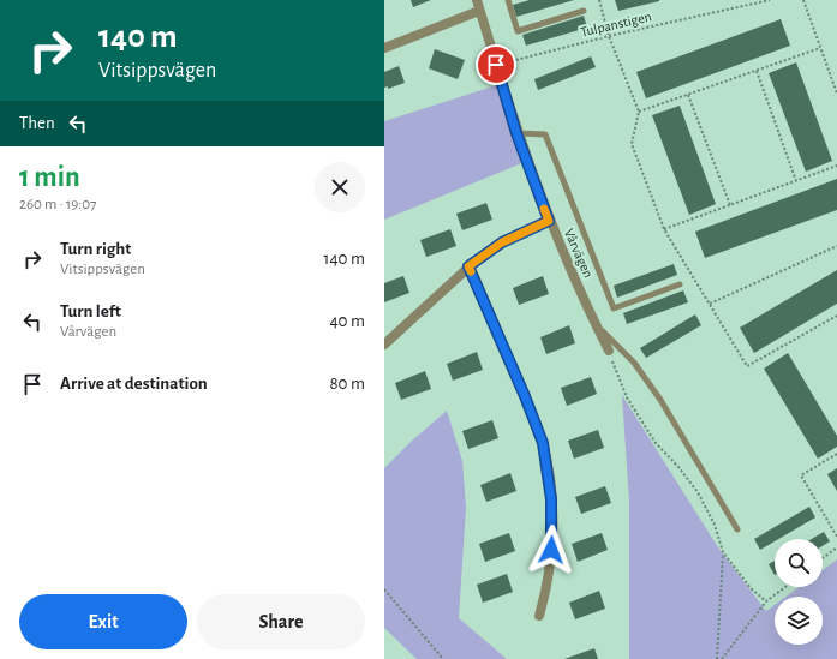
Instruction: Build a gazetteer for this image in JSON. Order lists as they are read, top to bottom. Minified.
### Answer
{"streets":{"street":["Vårvägen"],"path":["Tulpanstigen"]},"crossings":[["Tulpanstigen","Vårvägen"]],"page":{"turn":["140 m","Vitsippsvägen"],"then":"Then","heading":["1 min","260 m · 19:07"],"list":[{"name":"Turn right","note":"Vitsippsvägen","value":"140 m"},{"name":"Turn left","note":"Vårvägen","value":"40 m"},{"name":"Arrive at destination","value":"80 m"}],"buttons":["Exit","Share"]}}
